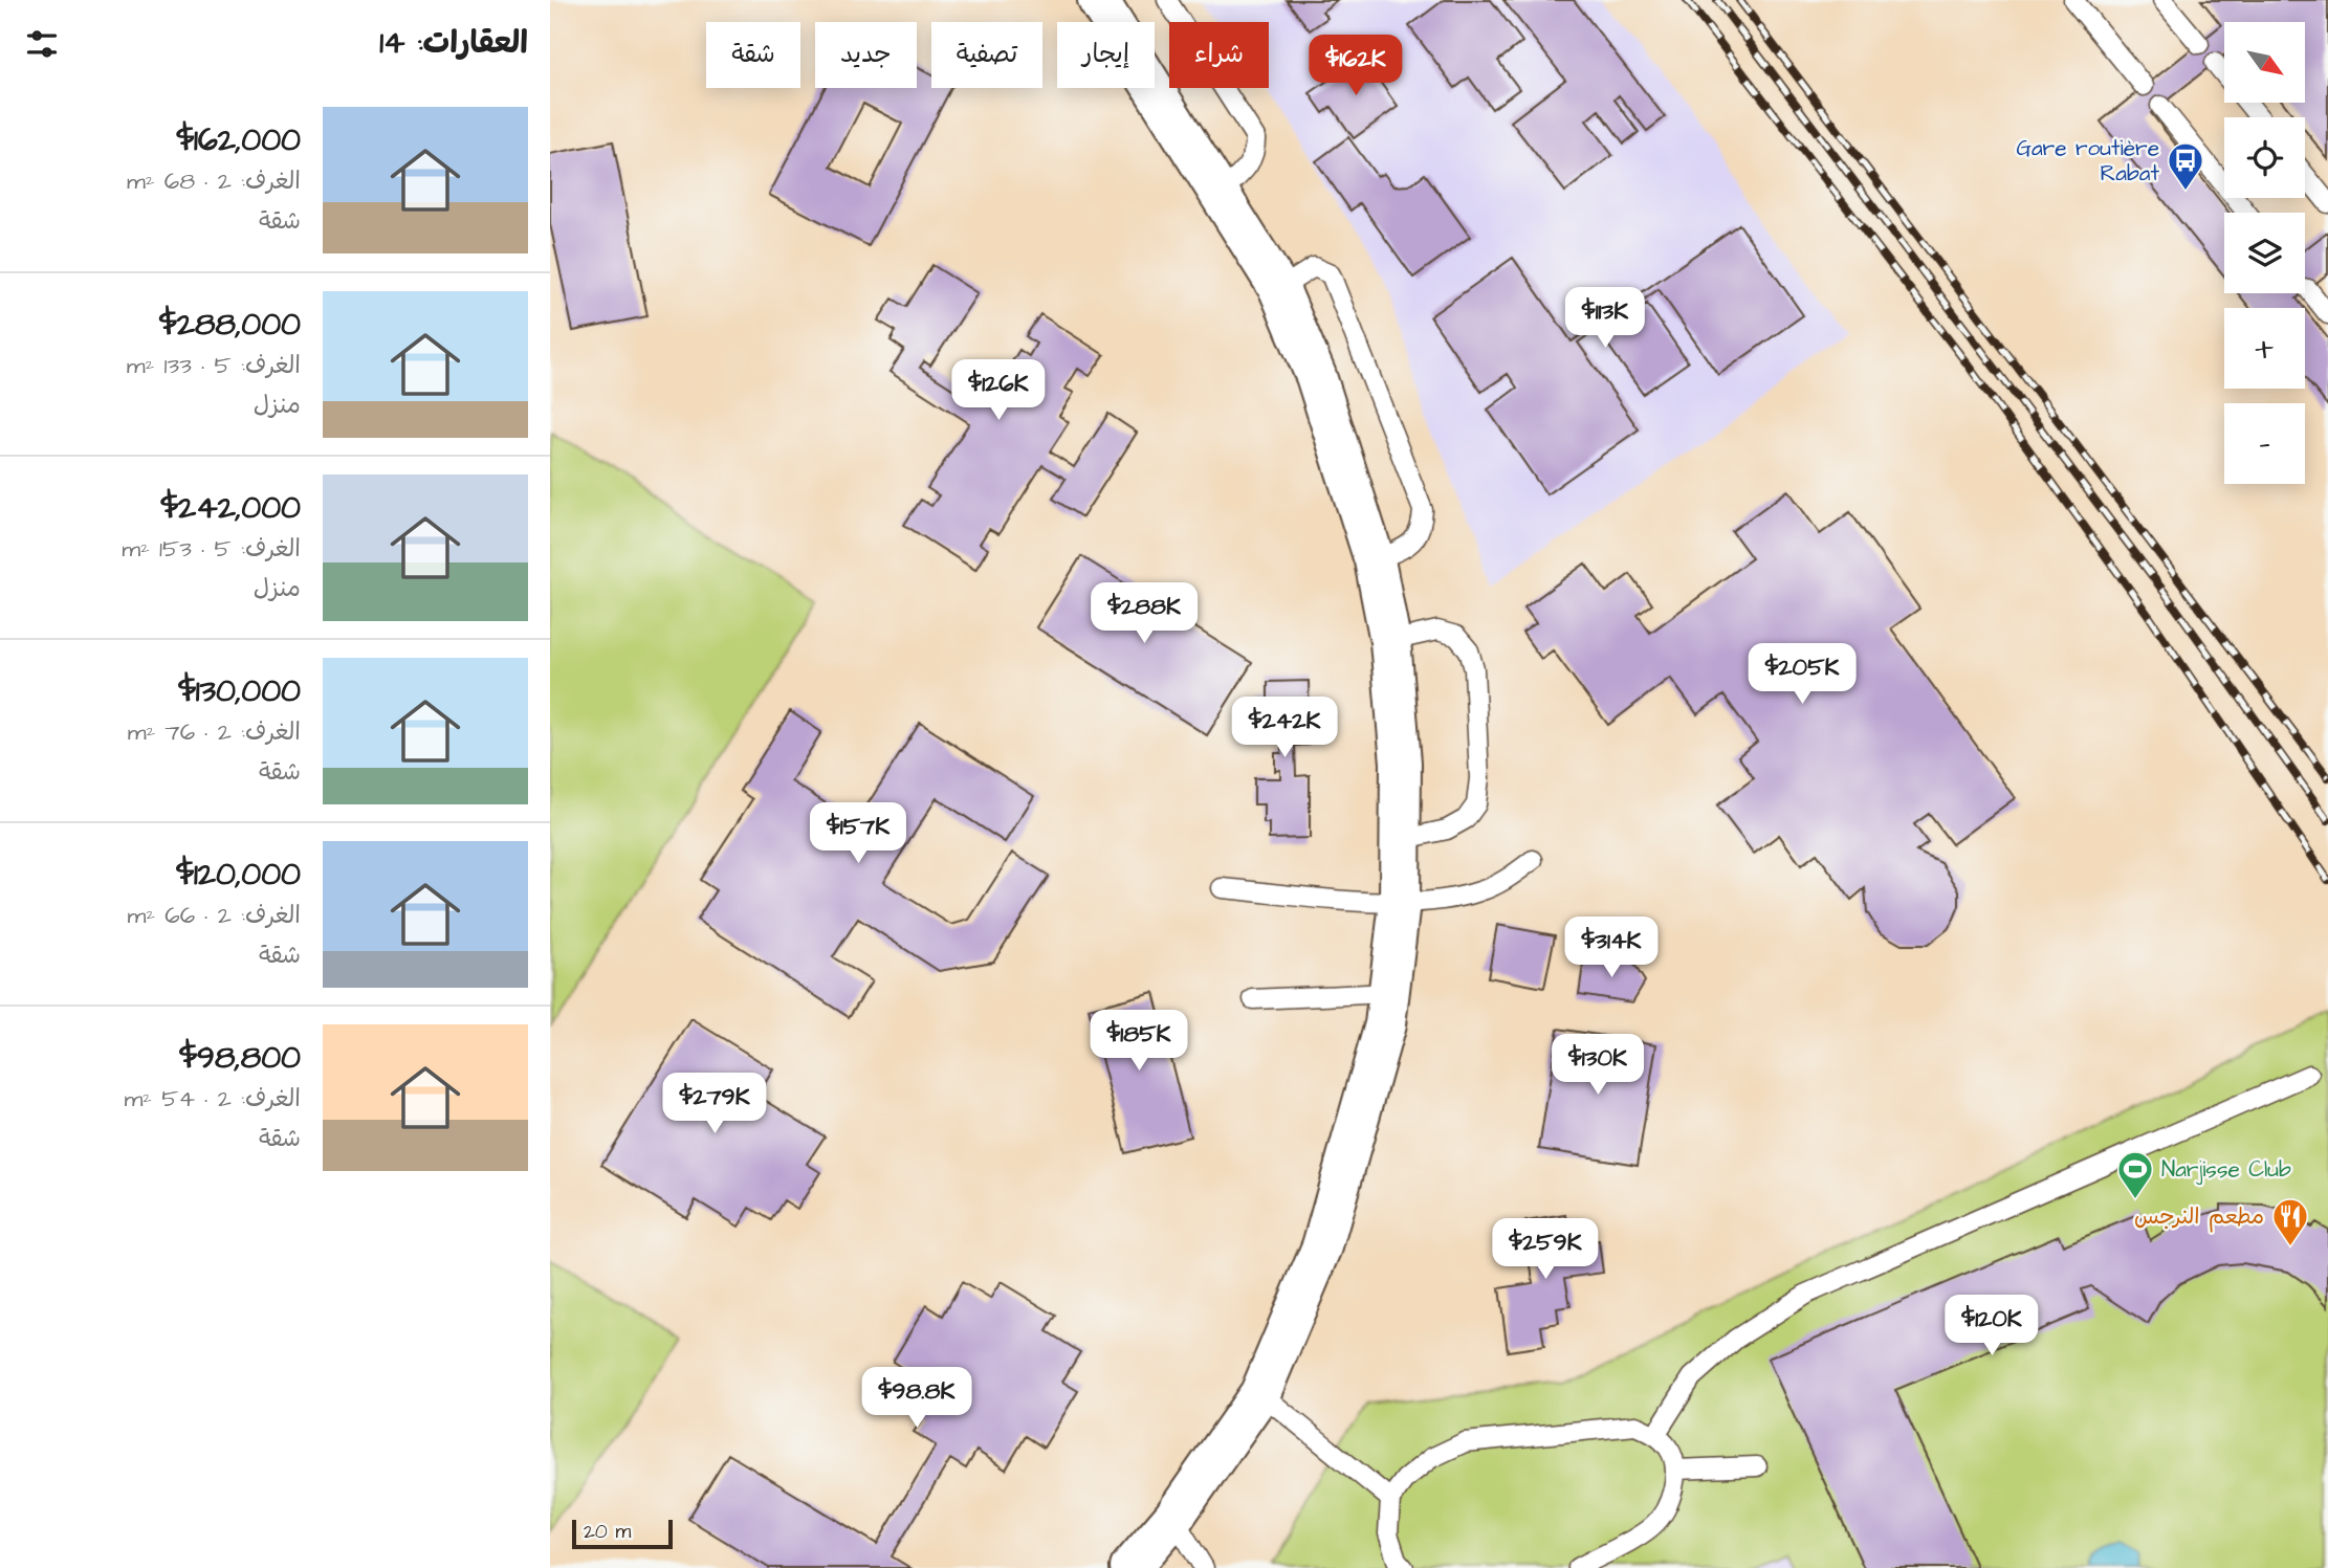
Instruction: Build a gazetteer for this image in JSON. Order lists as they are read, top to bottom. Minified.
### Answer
{"places":{"bus stop":["Gare routière Rabat"],"sports":["Narjisse Club"],"restaurant":["مطعم النرجس"]},"scale_bar":"20 m","north":"bottom right","page":{"heading":"العقارات: 14","map_buttons":["+","−"],"chip":["شراء","إيجار","تصفية","جديد","شقة"],"price":["$162K","$113K","$126K","$288K","$205K","$242K","$157K","$314K","$185K","$130K","$279K","$259K","$120K","$98.8K"],"list":[{"name":"$162,000","note":"الغرف: 2 · 68 m² · شقة"},{"name":"$288,000","note":"الغرف: 5 · 133 m² · منزل"},{"name":"$242,000","note":"الغرف: 5 · 153 m² · منزل"},{"name":"$130,000","note":"الغرف: 2 · 76 m² · شقة"},{"name":"$120,000","note":"الغرف: 2 · 66 m² · شقة"},{"name":"$98,800","note":"الغرف: 2 · 54 m² · شقة"}],"scale":"20 m"}}
